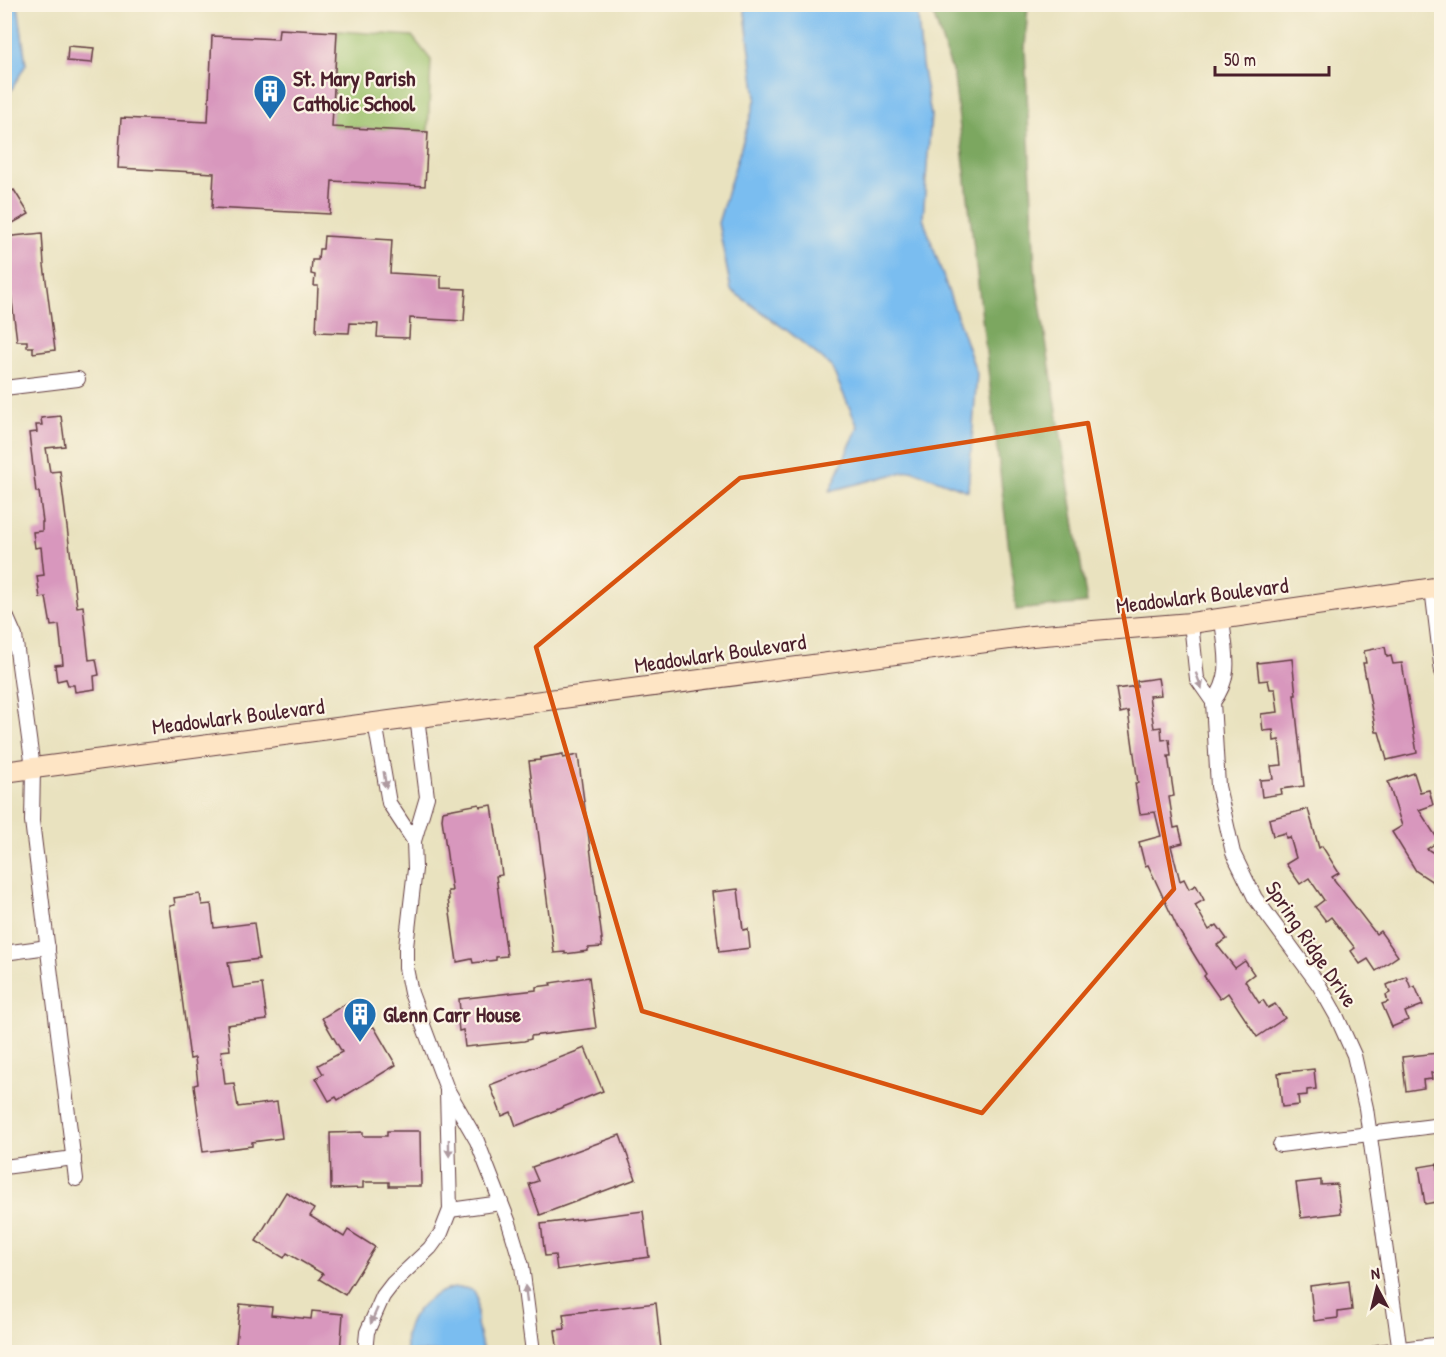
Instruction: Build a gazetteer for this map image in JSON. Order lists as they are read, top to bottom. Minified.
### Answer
{"streets":{"street":["Meadowlark Boulevard","Spring Ridge Drive"]},"crossings":[["Meadowlark Boulevard","Spring Ridge Drive"]],"places":{"building":["St. Mary Parish Catholic School","Glenn Carr House"]},"scale_bar":"50 m","north":"top"}
